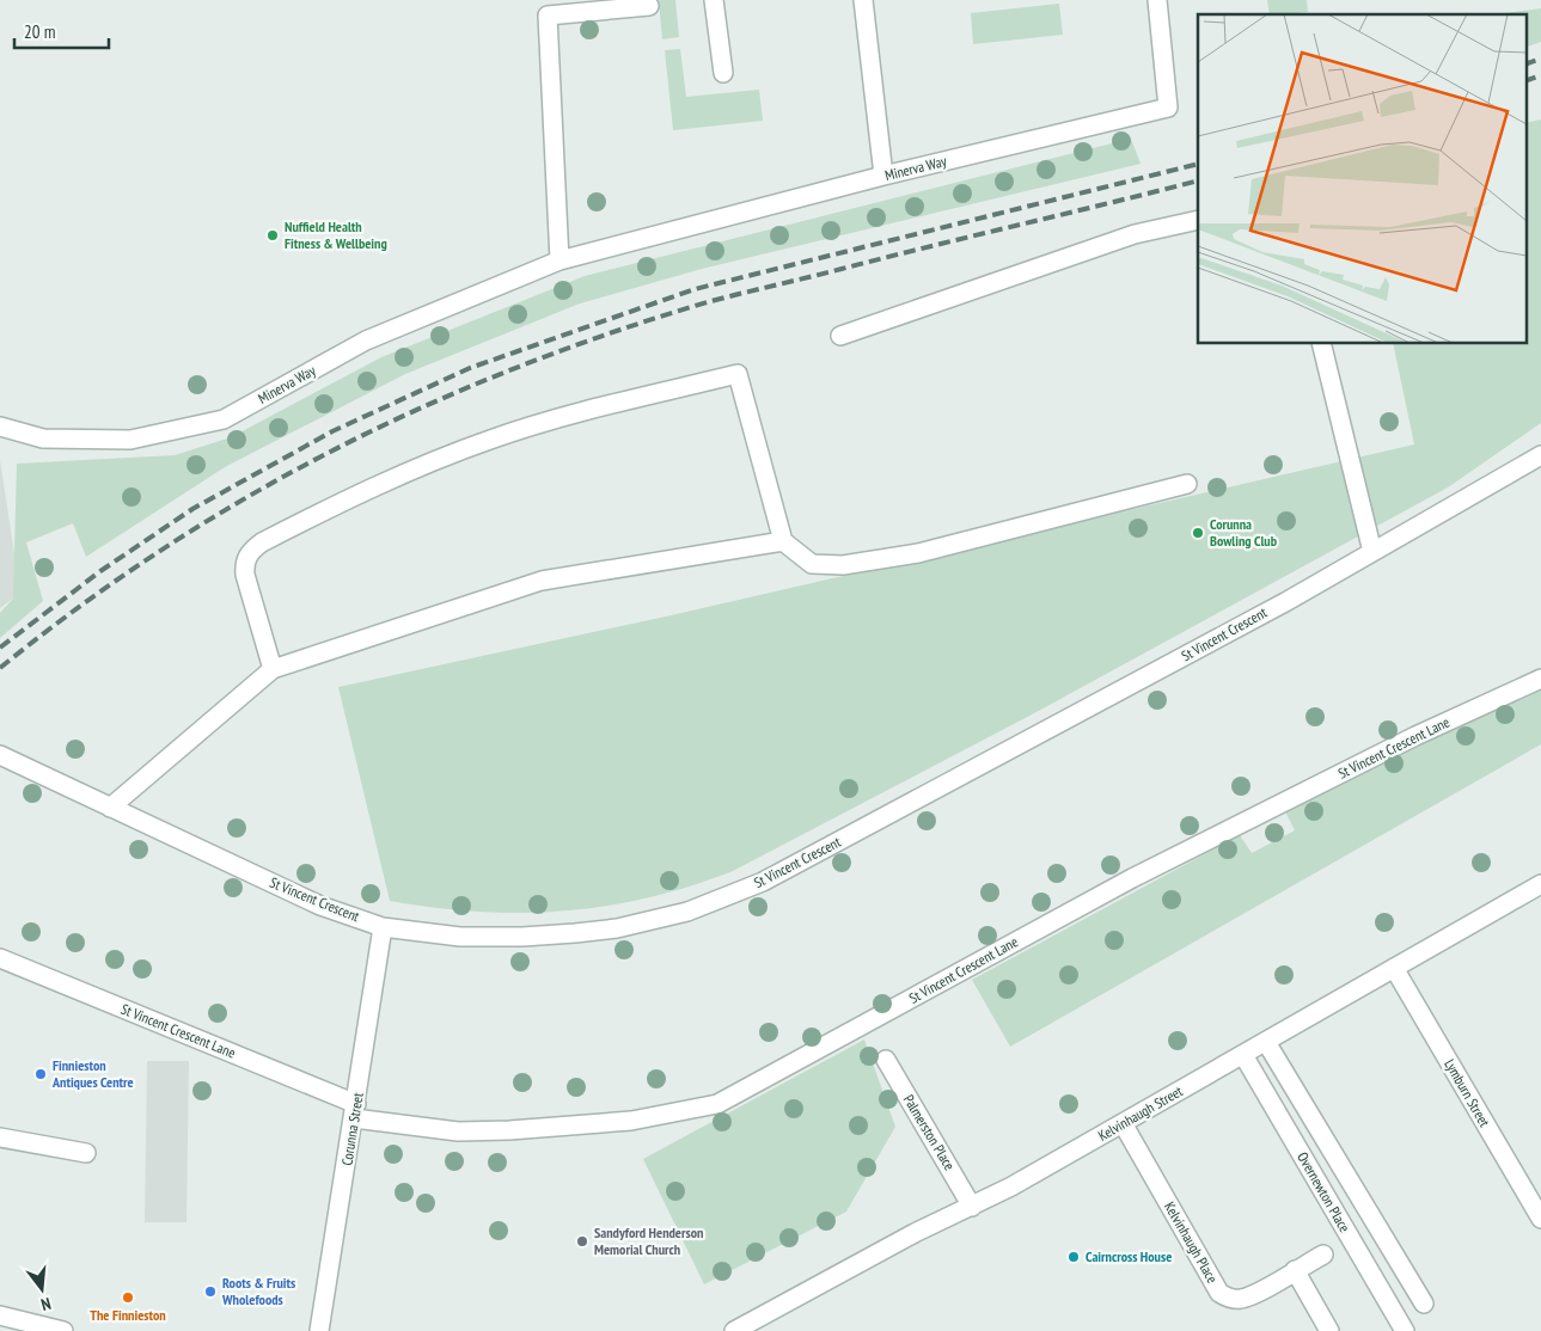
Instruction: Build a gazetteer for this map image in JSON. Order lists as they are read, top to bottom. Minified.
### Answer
{"streets":{"street":["Minerva Way","St Vincent Crescent","St Vincent Crescent Lane","Lymburn Street","Kelvinhaugh Street","Corunna Street","Palmerston Place","Overnewton Place","Kelvinhaugh Place"]},"crossings":[["St Vincent Crescent","Corunna Street"],["St Vincent Crescent Lane","Corunna Street"],["Lymburn Street","Kelvinhaugh Street"],["Kelvinhaugh Street","Palmerston Place"],["Kelvinhaugh Street","Overnewton Place"],["Kelvinhaugh Street","Kelvinhaugh Place"]],"places":["Nuffield Health Fitness & Wellbeing","Corunna Bowling Club","Finnieston Antiques Centre","Sandyford Henderson Memorial Church","Cairncross House","Roots & Fruits Wholefoods","The Finnieston"],"scale_bar":"20 m","north":"bottom"}
